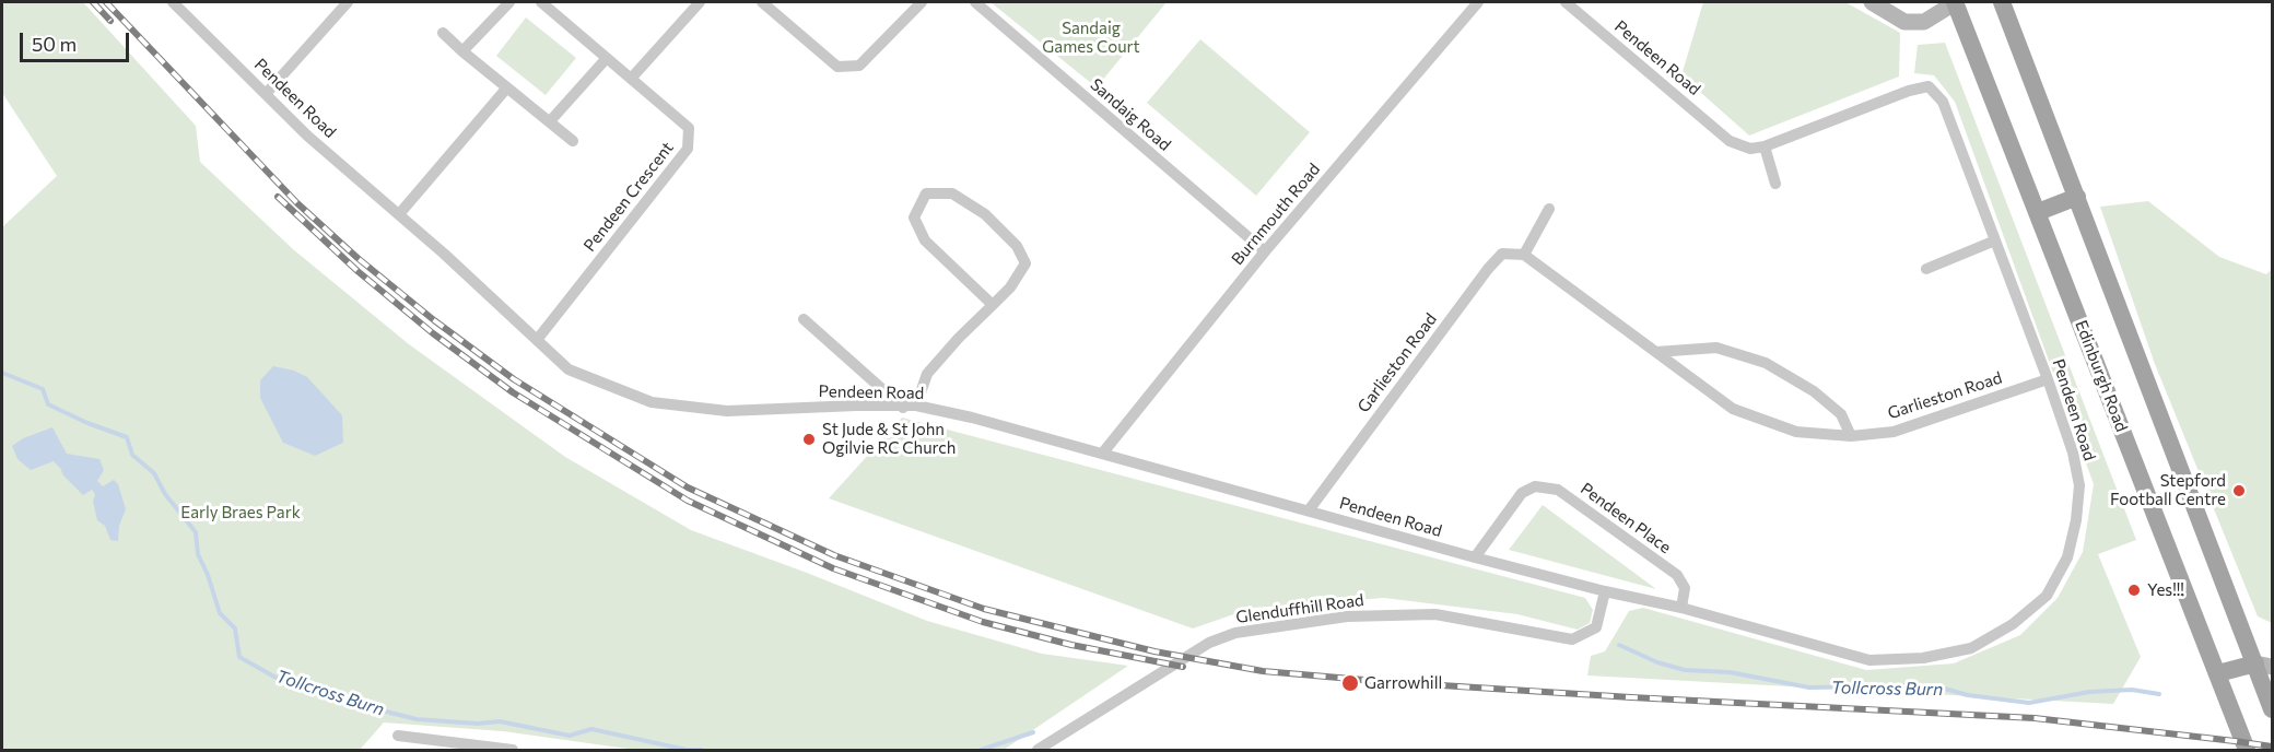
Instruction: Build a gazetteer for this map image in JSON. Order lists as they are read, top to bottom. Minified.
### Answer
{"streets":{"main road":["Edinburgh Road"],"street":["Pendeen Road","Sandaig Road","Pendeen Crescent","Burnmouth Road","Garlieston Road","Pendeen Place","Glenduffhill Road"]},"crossings":[["Pendeen Road","Pendeen Crescent"],["Pendeen Road","Burnmouth Road"],["Pendeen Road","Garlieston Road"],["Pendeen Road","Pendeen Place"],["Pendeen Road","Glenduffhill Road"],["Sandaig Road","Burnmouth Road"]],"water":["Tollcross Burn"],"parks":["Sandaig Games Court","Early Braes Park"],"places":["St Jude & St John Ogilvie RC Church","Stepford Football Centre","Yes!!!","Garrowhill"],"scale_bar":"50 m"}
